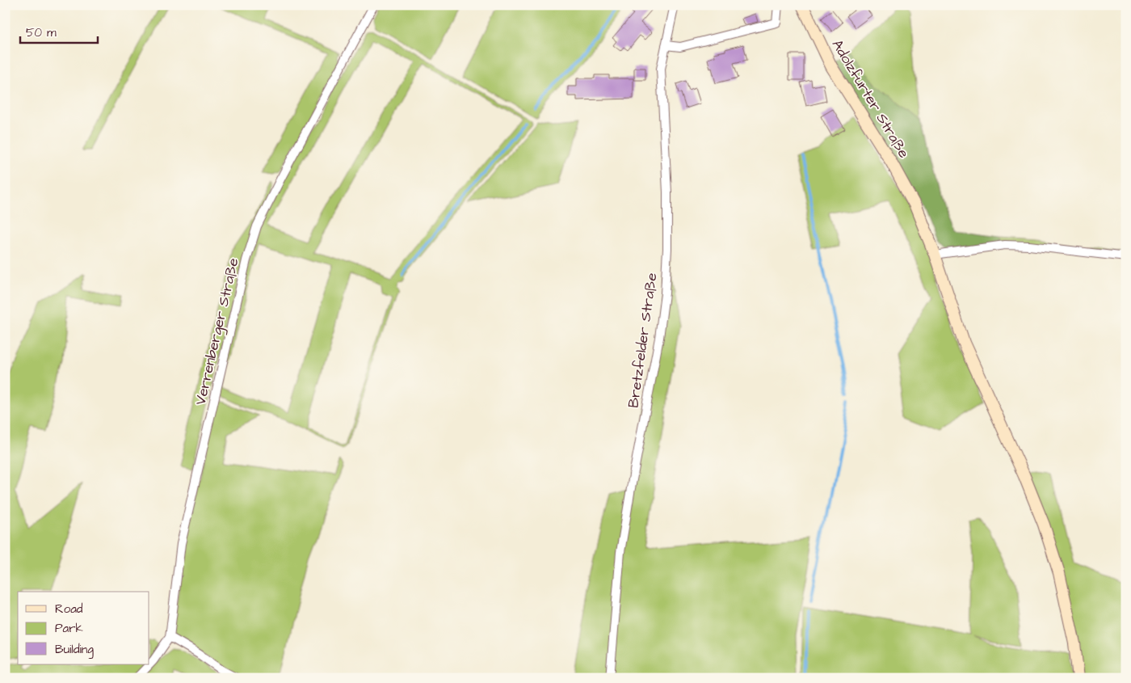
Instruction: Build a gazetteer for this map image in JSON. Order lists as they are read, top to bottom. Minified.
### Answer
{"streets":{"main road":["Adolzfurter Straße"],"street":["Verrenberger Straße","Bretzfelder Straße"]},"legend":["Road","Park","Building"],"scale_bar":"50 m"}
